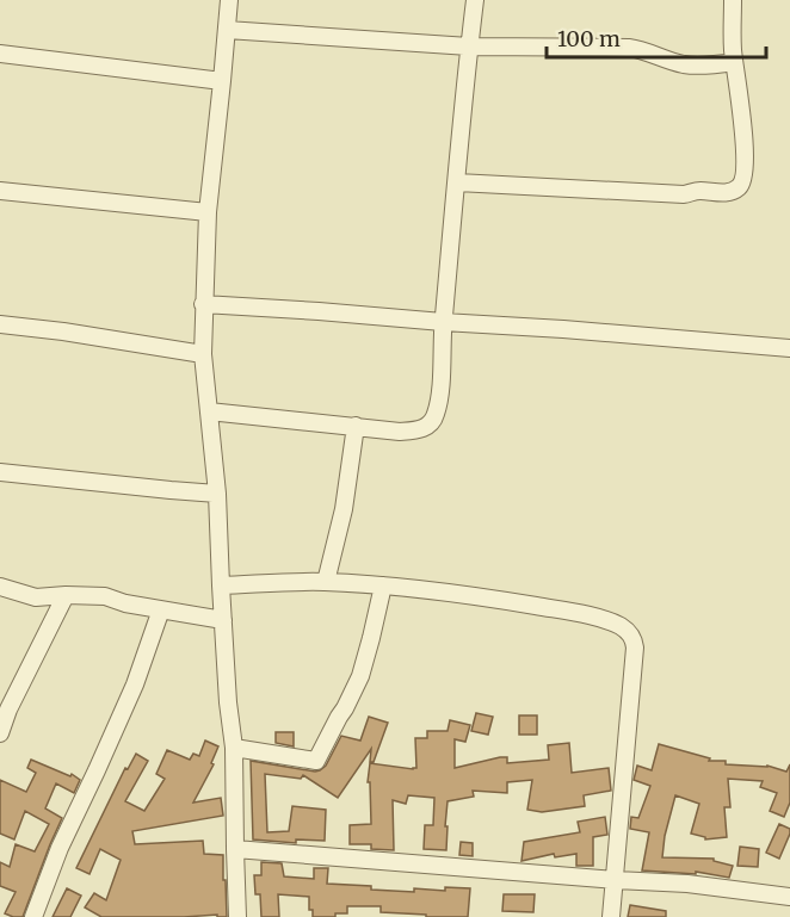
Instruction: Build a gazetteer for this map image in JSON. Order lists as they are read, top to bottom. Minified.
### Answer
{"scale_bar":"100 m"}
